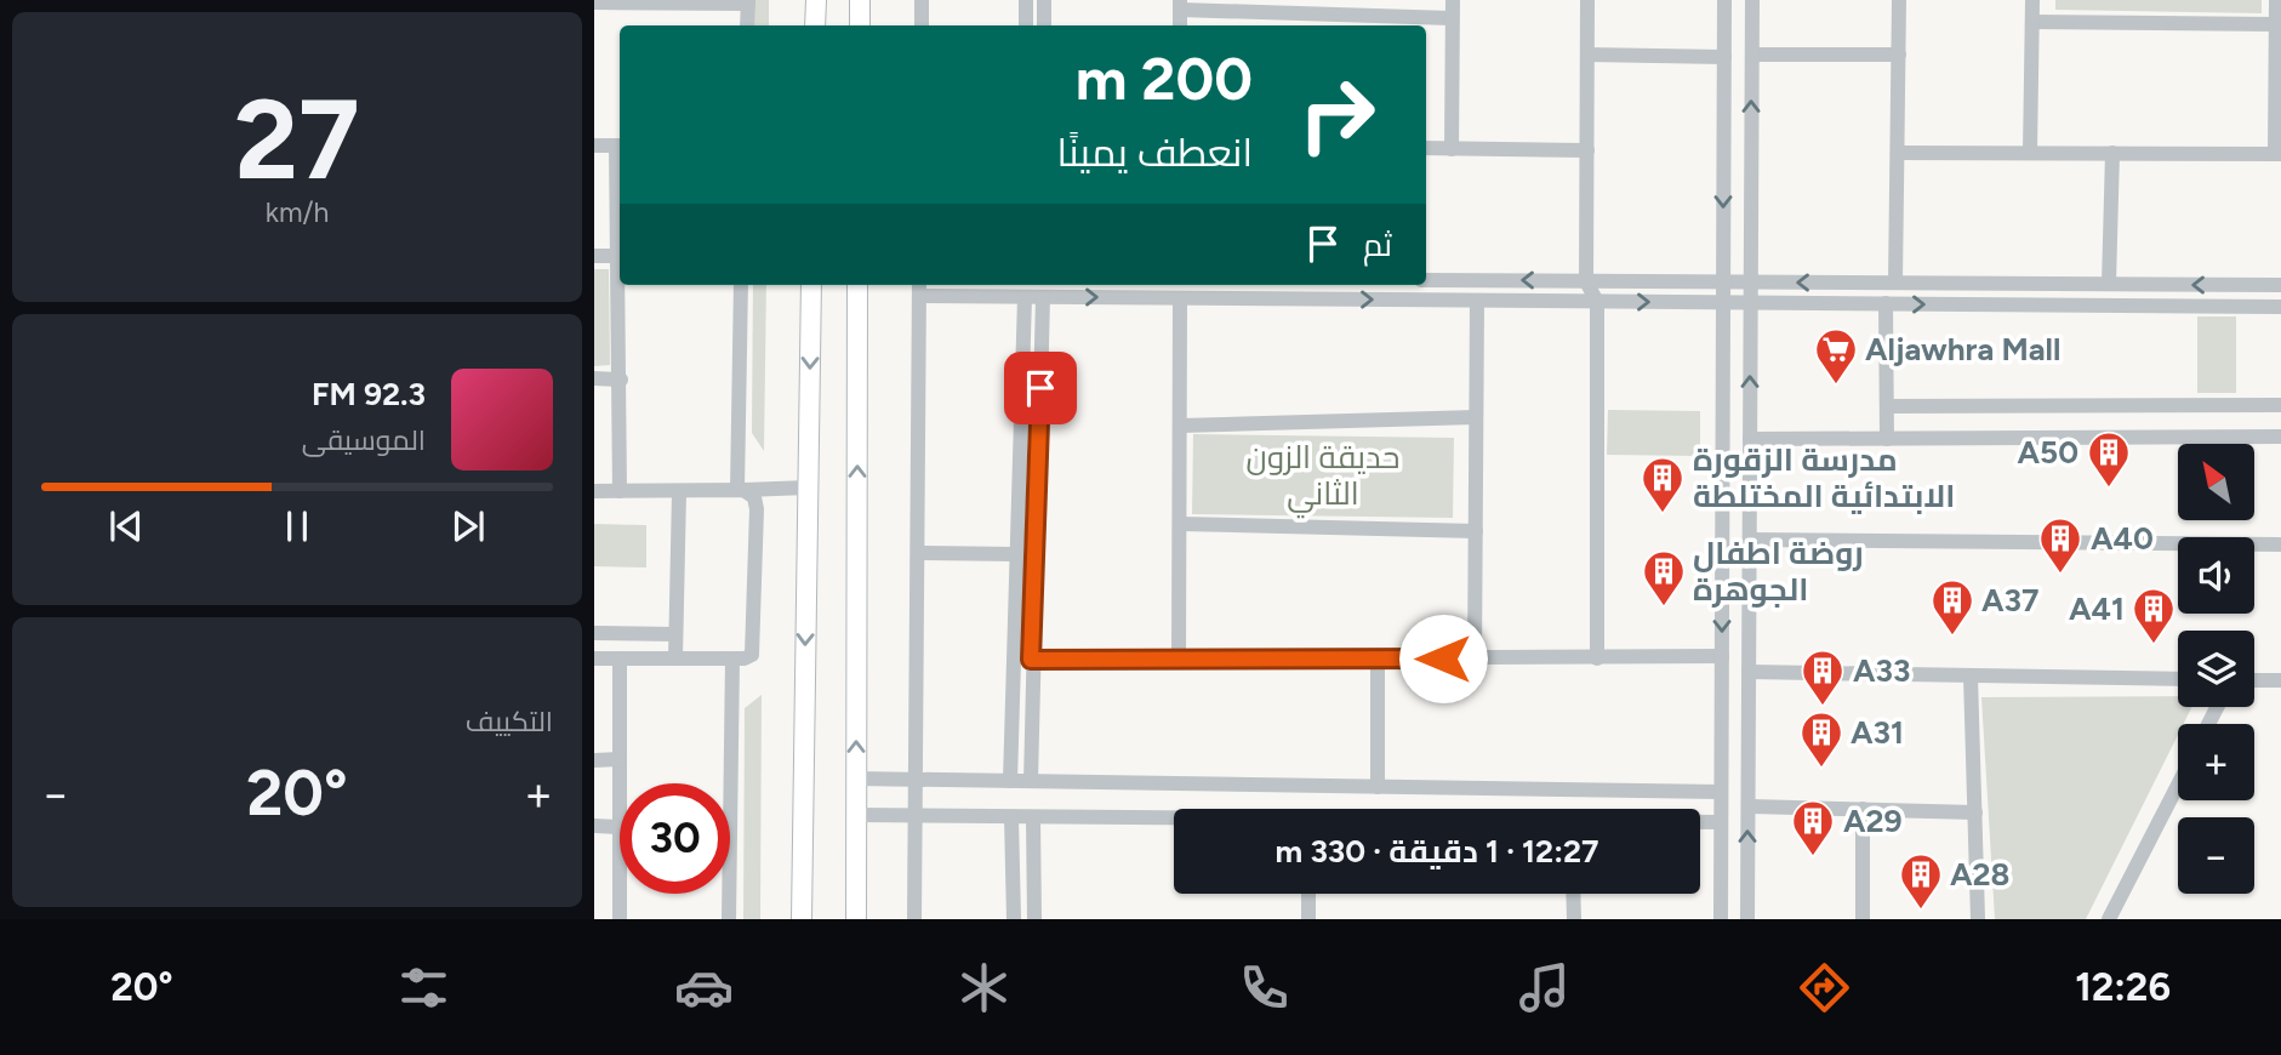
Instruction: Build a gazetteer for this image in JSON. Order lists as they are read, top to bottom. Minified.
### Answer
{"parks":["حديقة الزون الثاني"],"places":{"supermarket":["Aljawhra Mall"],"building":["A50","مدرسة الزقورة الابتدائية المختلطة","A40","روضة اطفال الجوهرة","A37","A41","A33","A31","A29","A28"]},"north":"top left","page":{"tile":[["27","km/h"],"التكييف"],"turn":["200 m","انعطف يمينًا"],"then":"ثم","song":["92.3 FM","الموسيقى"],"map_buttons":["+","−"],"heat":["−","20°","+"],"limit":"30","trip":"12:27 · 1 دقيقة · 330 m","tabs":["12:26","20°"]}}
